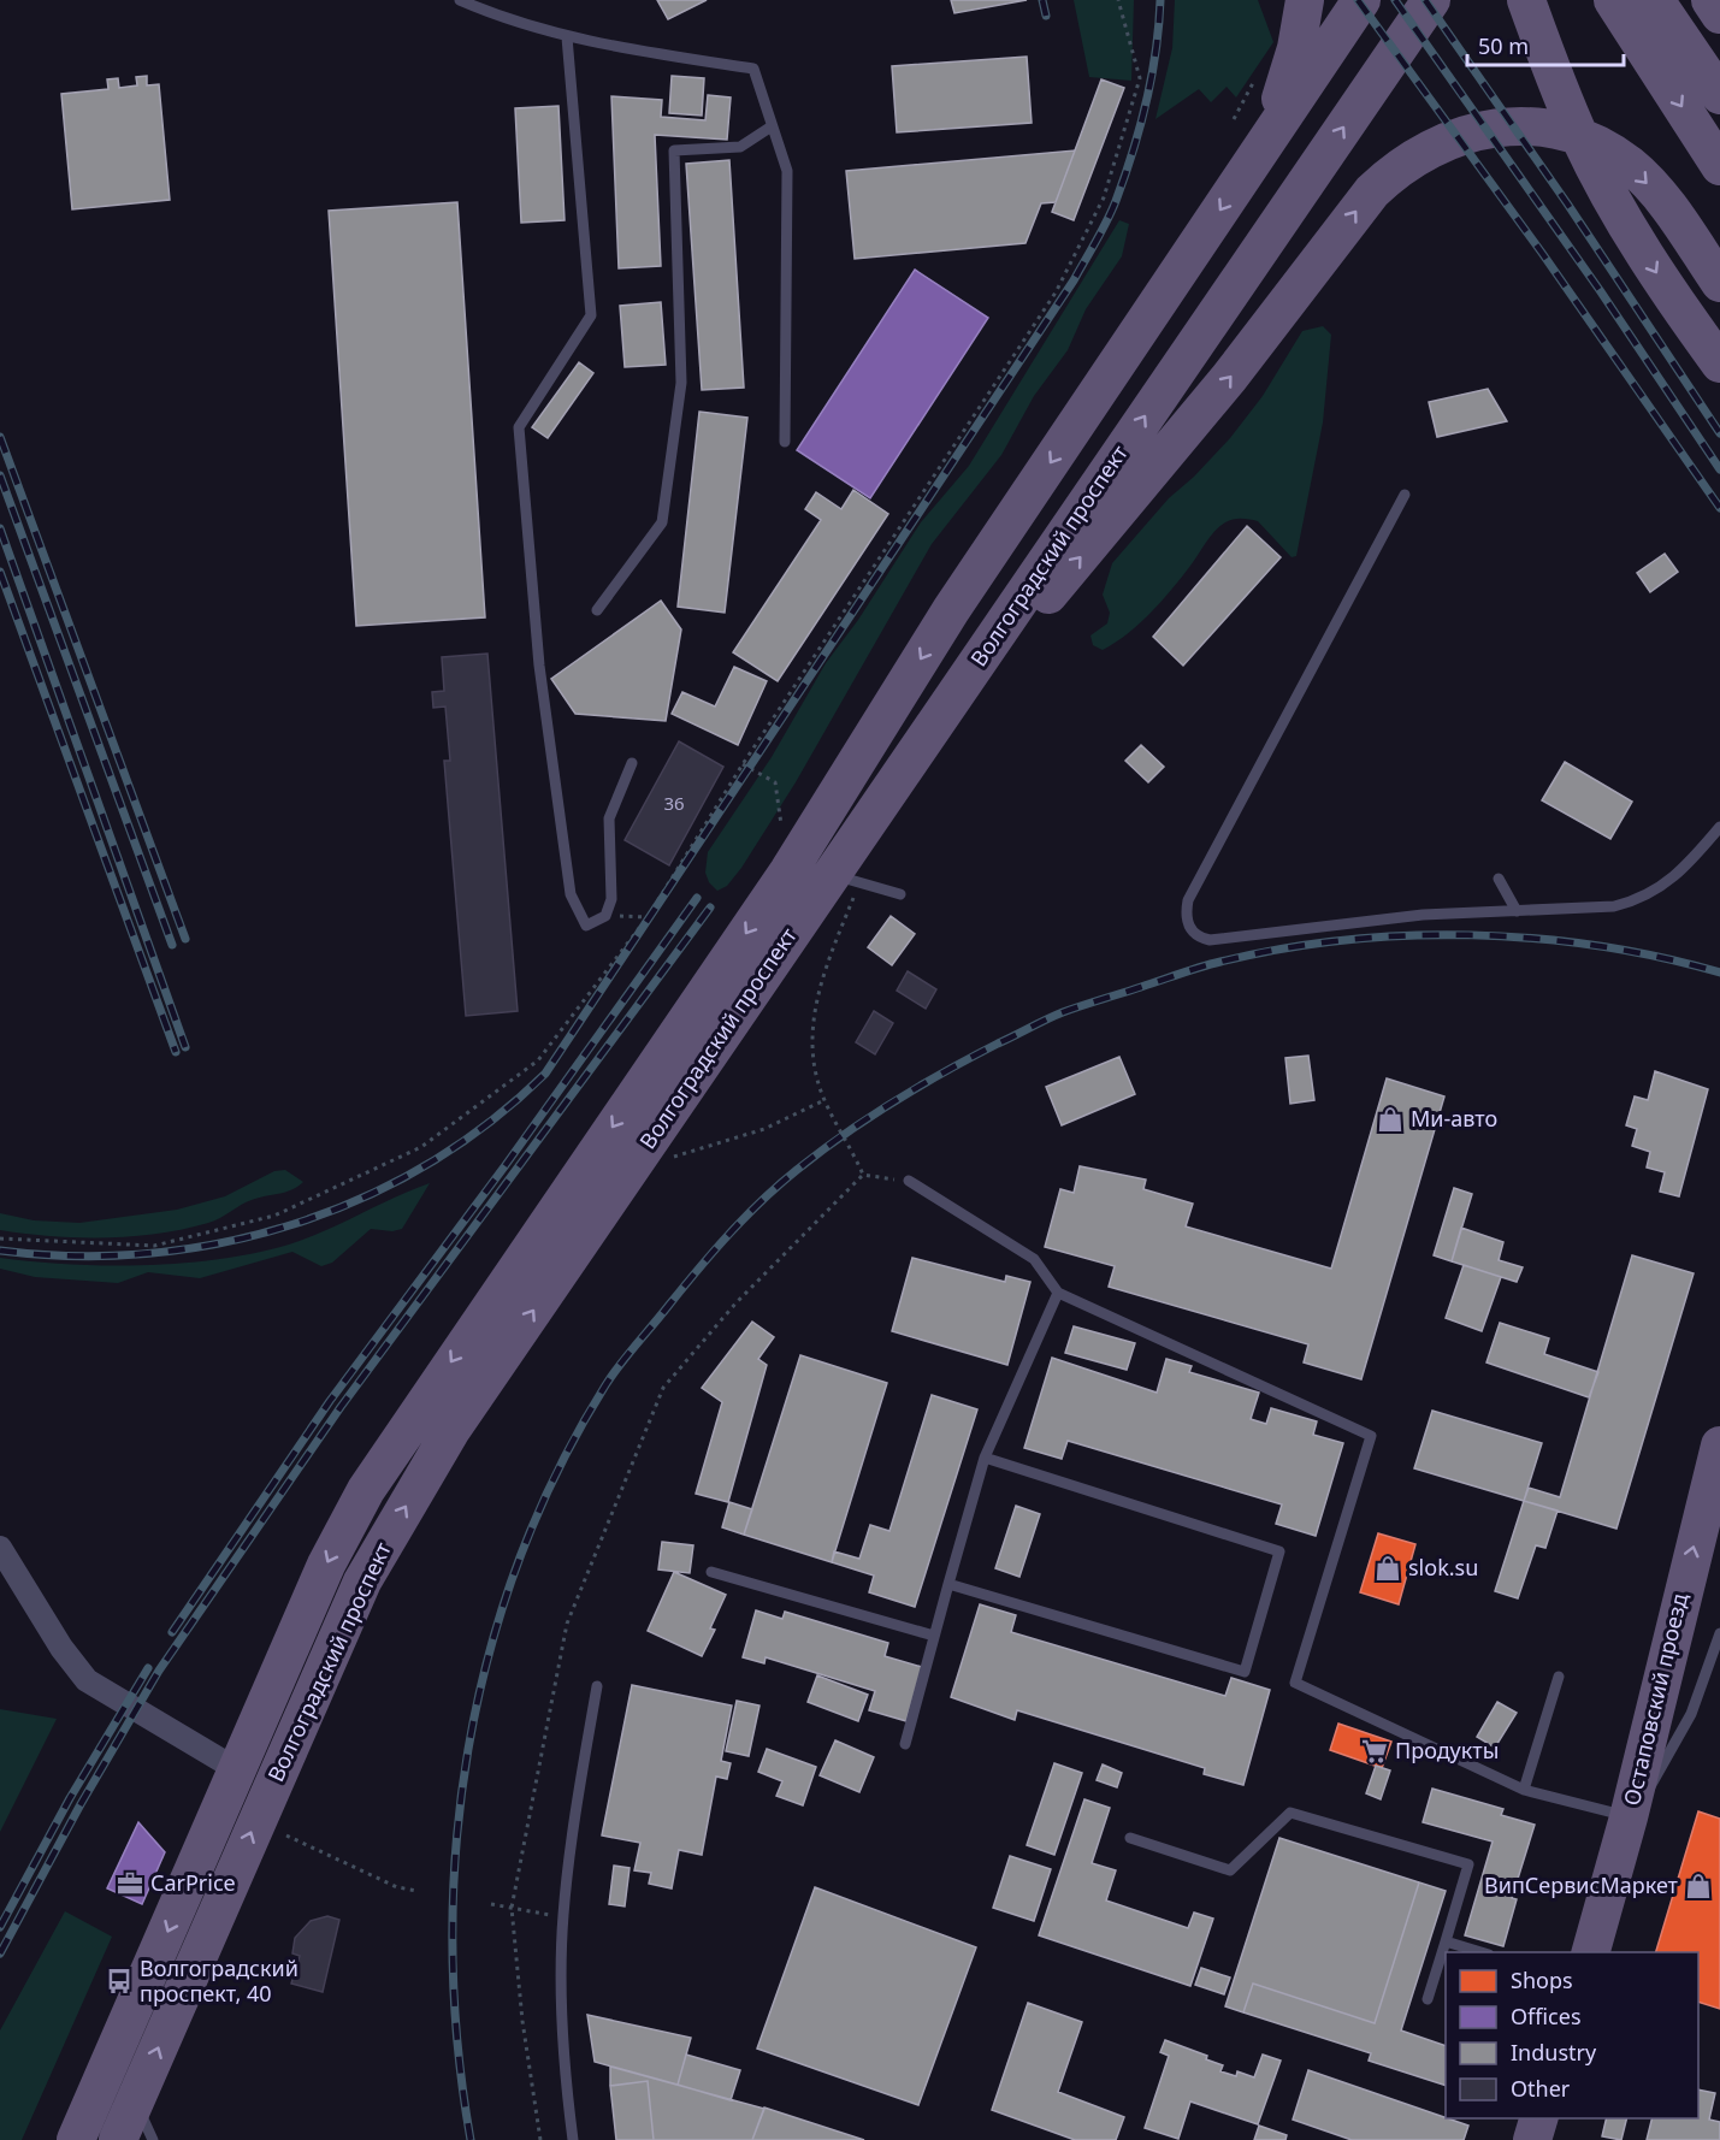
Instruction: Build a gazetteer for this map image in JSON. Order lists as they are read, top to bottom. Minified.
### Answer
{"streets":{"main road":["Волгоградский проспект","Остаповский проезд"]},"one_way":["Остаповский проезд"],"places":{"shop":["Ми-авто","slok.su","ВипСервисМаркет"],"supermarket":["Продукты"],"office":["CarPrice"],"bus stop":["Волгоградский проспект, 40"]},"house_numbers":["36"],"legend":["Shops","Offices","Industry","Other"],"scale_bar":"50 m"}
